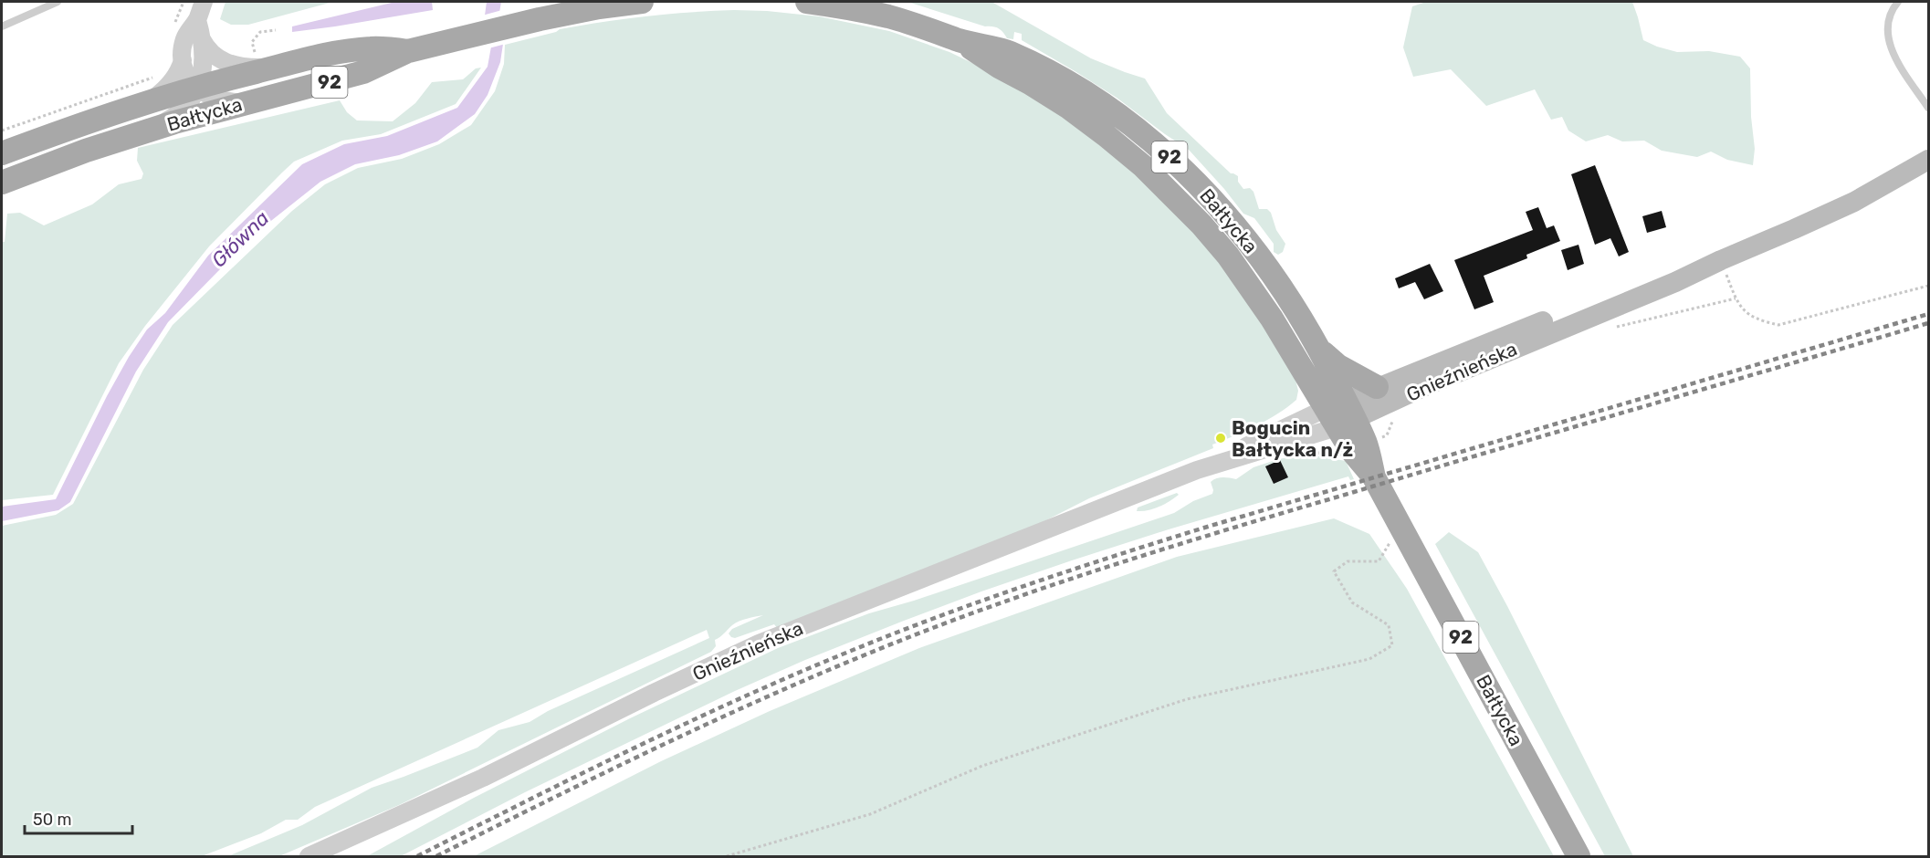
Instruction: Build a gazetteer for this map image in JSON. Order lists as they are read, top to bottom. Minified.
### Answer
{"streets":{"main road":["92","Bałtycka","Gnieźnieńska"]},"crossings":[["Bałtycka","Gnieźnieńska"]],"water":["Główna"],"places":["Bogucin Bałtycka n/ż"],"scale_bar":"50 m"}
